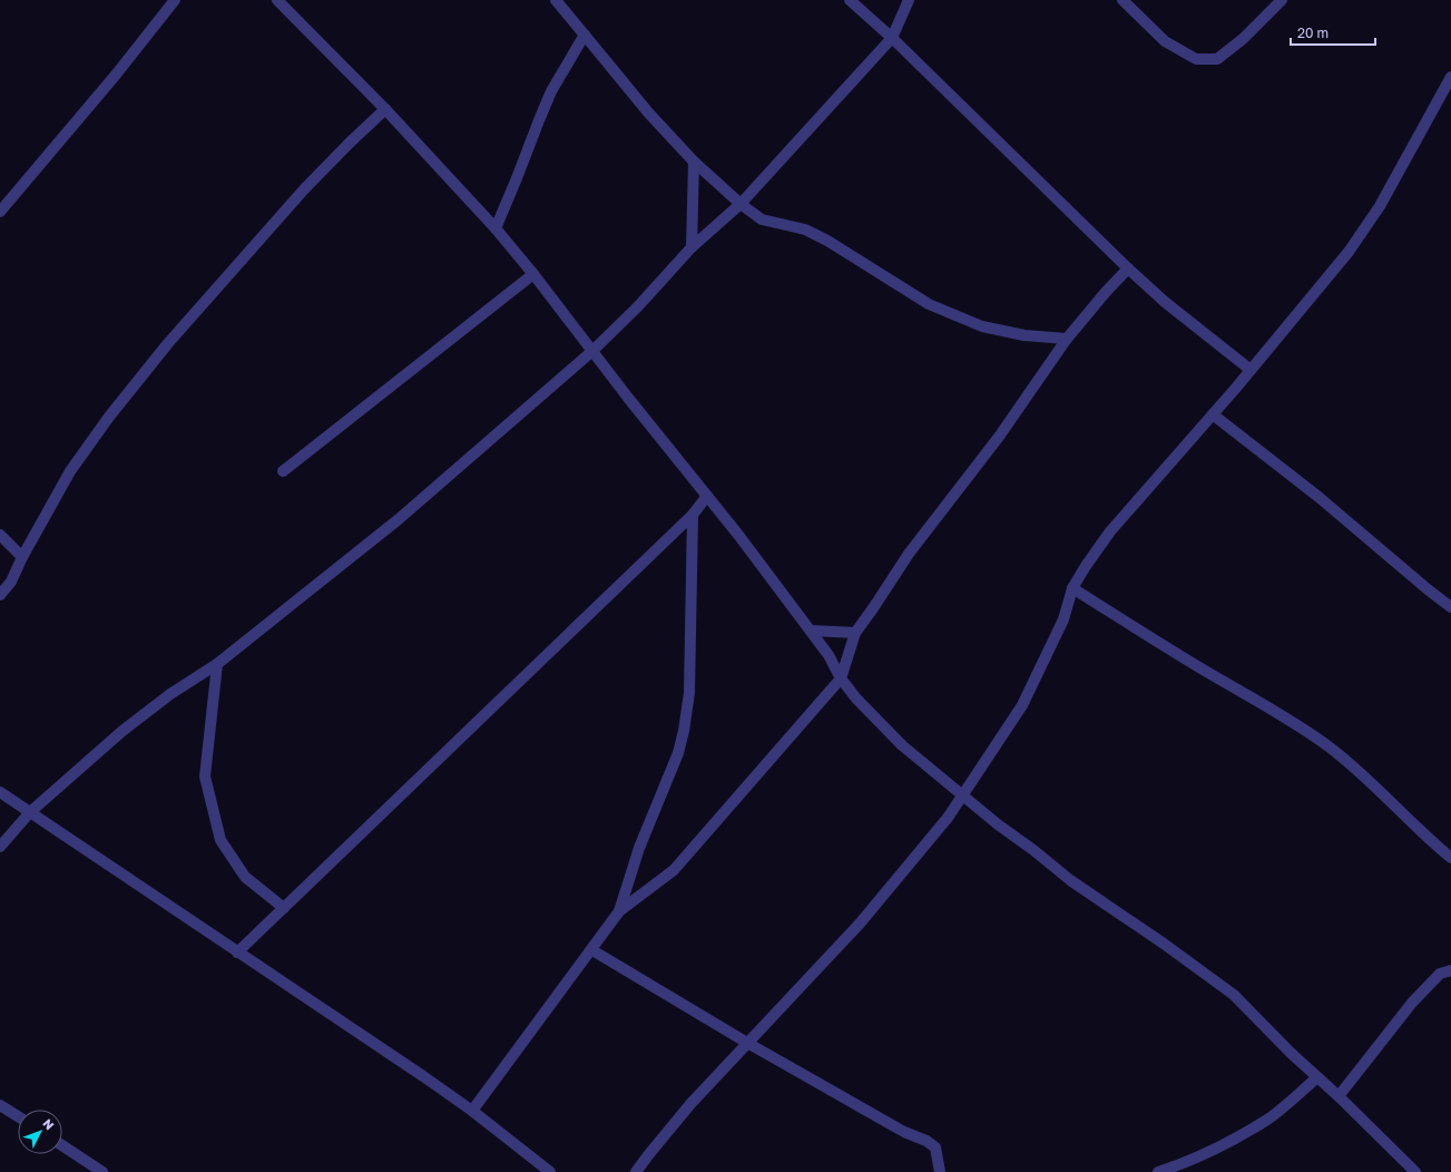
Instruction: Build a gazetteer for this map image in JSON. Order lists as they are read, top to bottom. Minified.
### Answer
{"scale_bar":"20 m","north":"top right"}
